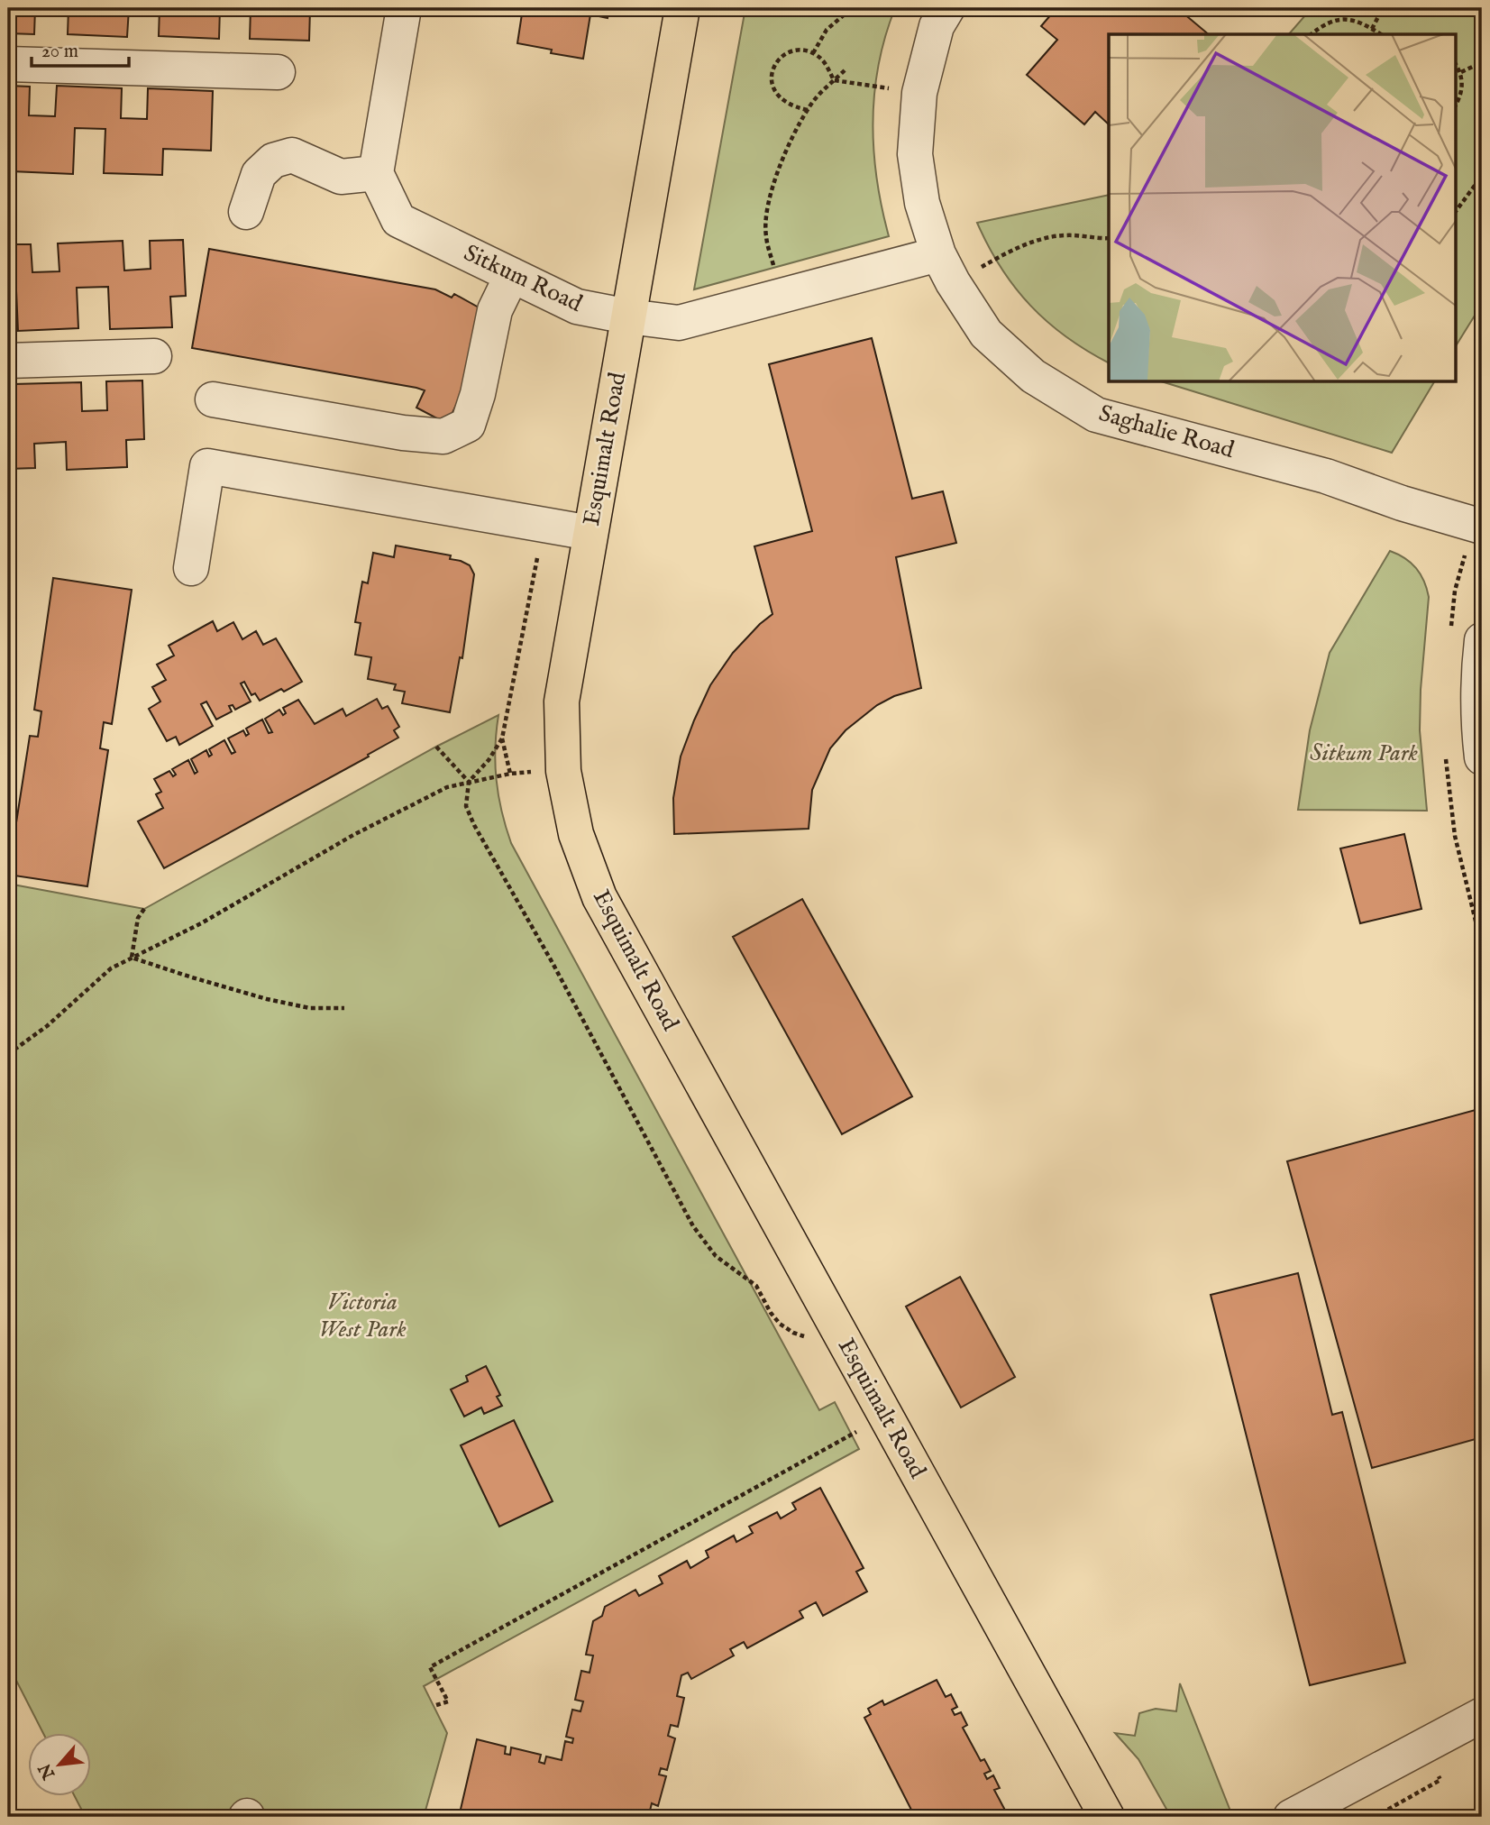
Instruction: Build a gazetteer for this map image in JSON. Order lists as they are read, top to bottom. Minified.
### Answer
{"streets":{"main road":["Esquimalt Road"],"street":["Sitkum Road","Saghalie Road"]},"crossings":[["Sitkum Road","Saghalie Road"],["Sitkum Road","Esquimalt Road"]],"parks":["Sitkum Park","Victoria West Park"],"scale_bar":"20 m","north":"bottom left"}
